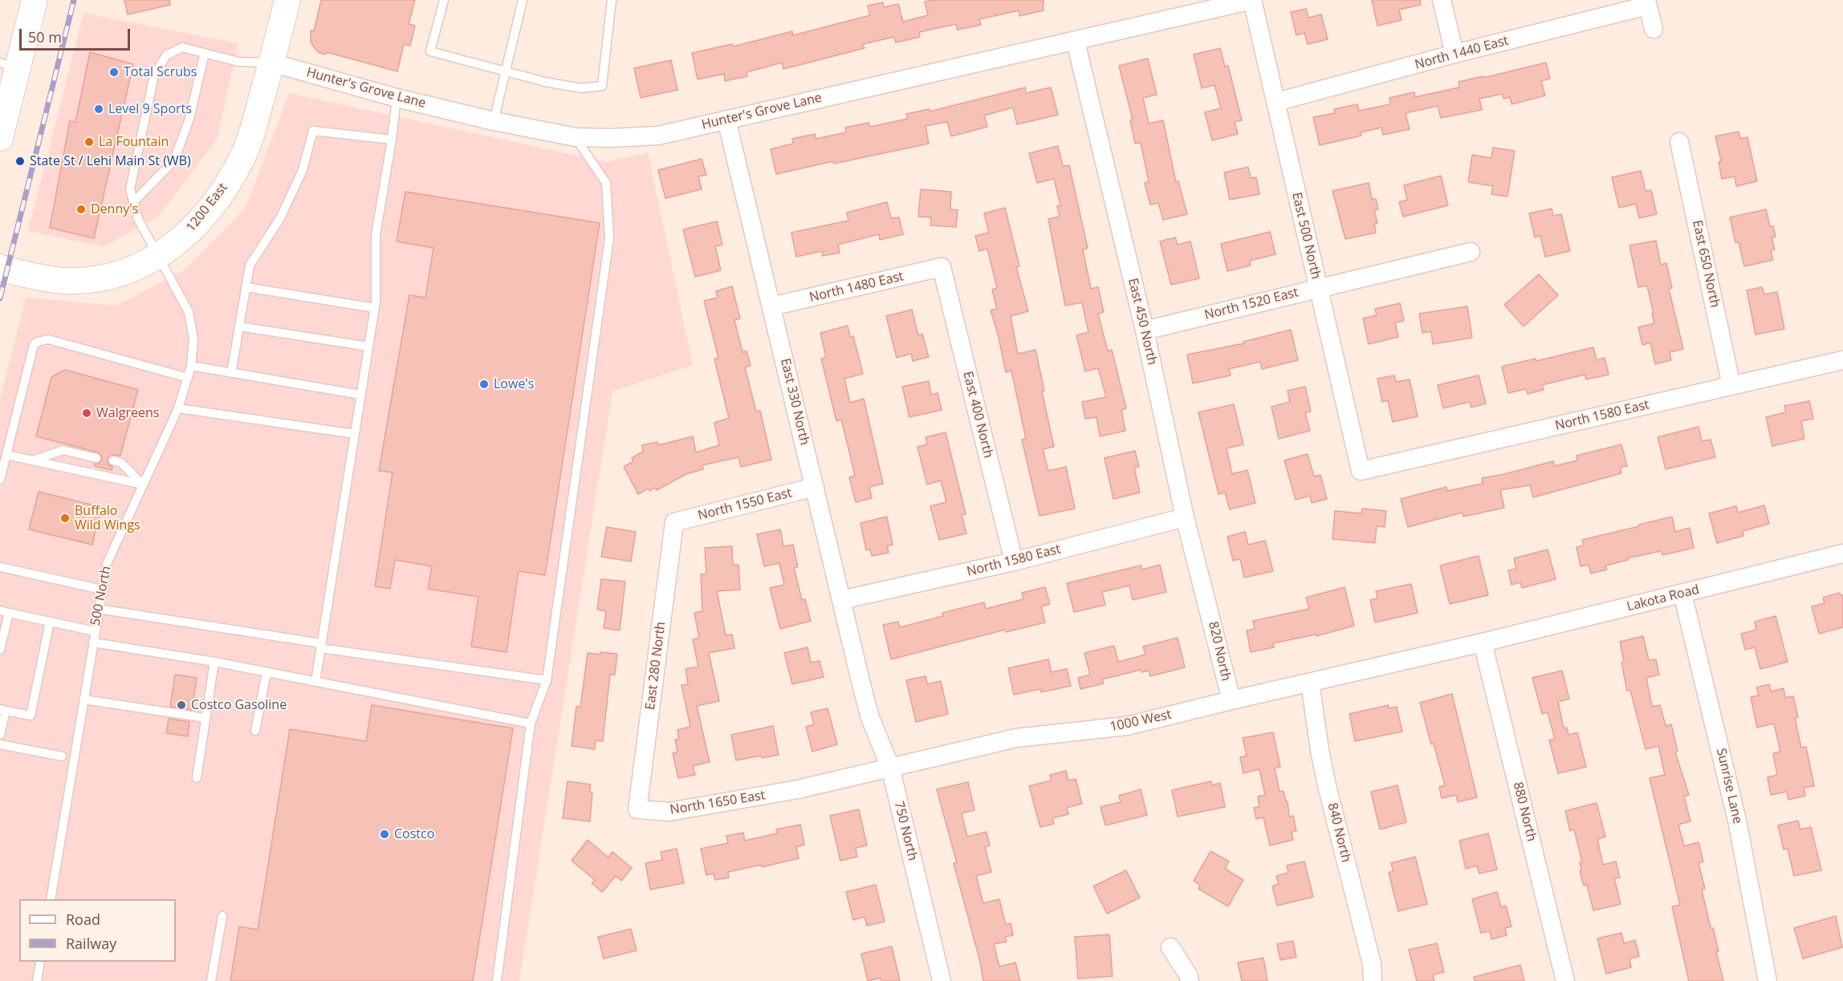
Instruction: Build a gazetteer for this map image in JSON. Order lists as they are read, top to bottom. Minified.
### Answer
{"streets":{"main road":["1200 East"],"street":["North 1440 East","Hunter's Grove Lane","East 500 North","East 650 North","North 1480 East","North 1520 East","East 450 North","East 330 North","East 400 North","North 1580 East","North 1550 East","Lakota Road","820 North","East 280 North","1000 West","Sunrise Lane","North 1650 East","880 North","750 North","840 North"],"lane":["500 North"]},"crossings":[["North 1440 East","East 500 North"],["Hunter's Grove Lane","1200 East"],["Hunter's Grove Lane","East 500 North"],["Hunter's Grove Lane","East 450 North"],["Hunter's Grove Lane","East 330 North"],["Hunter's Grove Lane","500 North"],["1200 East","500 North"],["East 500 North","North 1520 East"],["East 500 North","North 1580 East"],["East 650 North","North 1580 East"],["North 1480 East","East 330 North"],["North 1480 East","East 400 North"],["North 1520 East","East 450 North"],["East 450 North","North 1580 East"],["East 450 North","820 North"],["East 330 North","North 1580 East"],["East 330 North","North 1550 East"],["East 330 North","750 North"],["East 400 North","North 1580 East"],["North 1550 East","East 280 North"],["Lakota Road","1000 West"],["Lakota Road","Sunrise Lane"],["Lakota Road","880 North"],["820 North","1000 West"],["East 280 North","North 1650 East"],["1000 West","North 1650 East"],["1000 West","880 North"],["1000 West","750 North"],["1000 West","840 North"]],"places":["Total Scrubs","Level 9 Sports","La Fountain","State St / Lehi Main St (WB)","Denny's","Lowe's","Walgreens","Buffalo Wild Wings","Costco Gasoline","Costco"],"legend":["Road","Railway"],"scale_bar":"50 m"}
